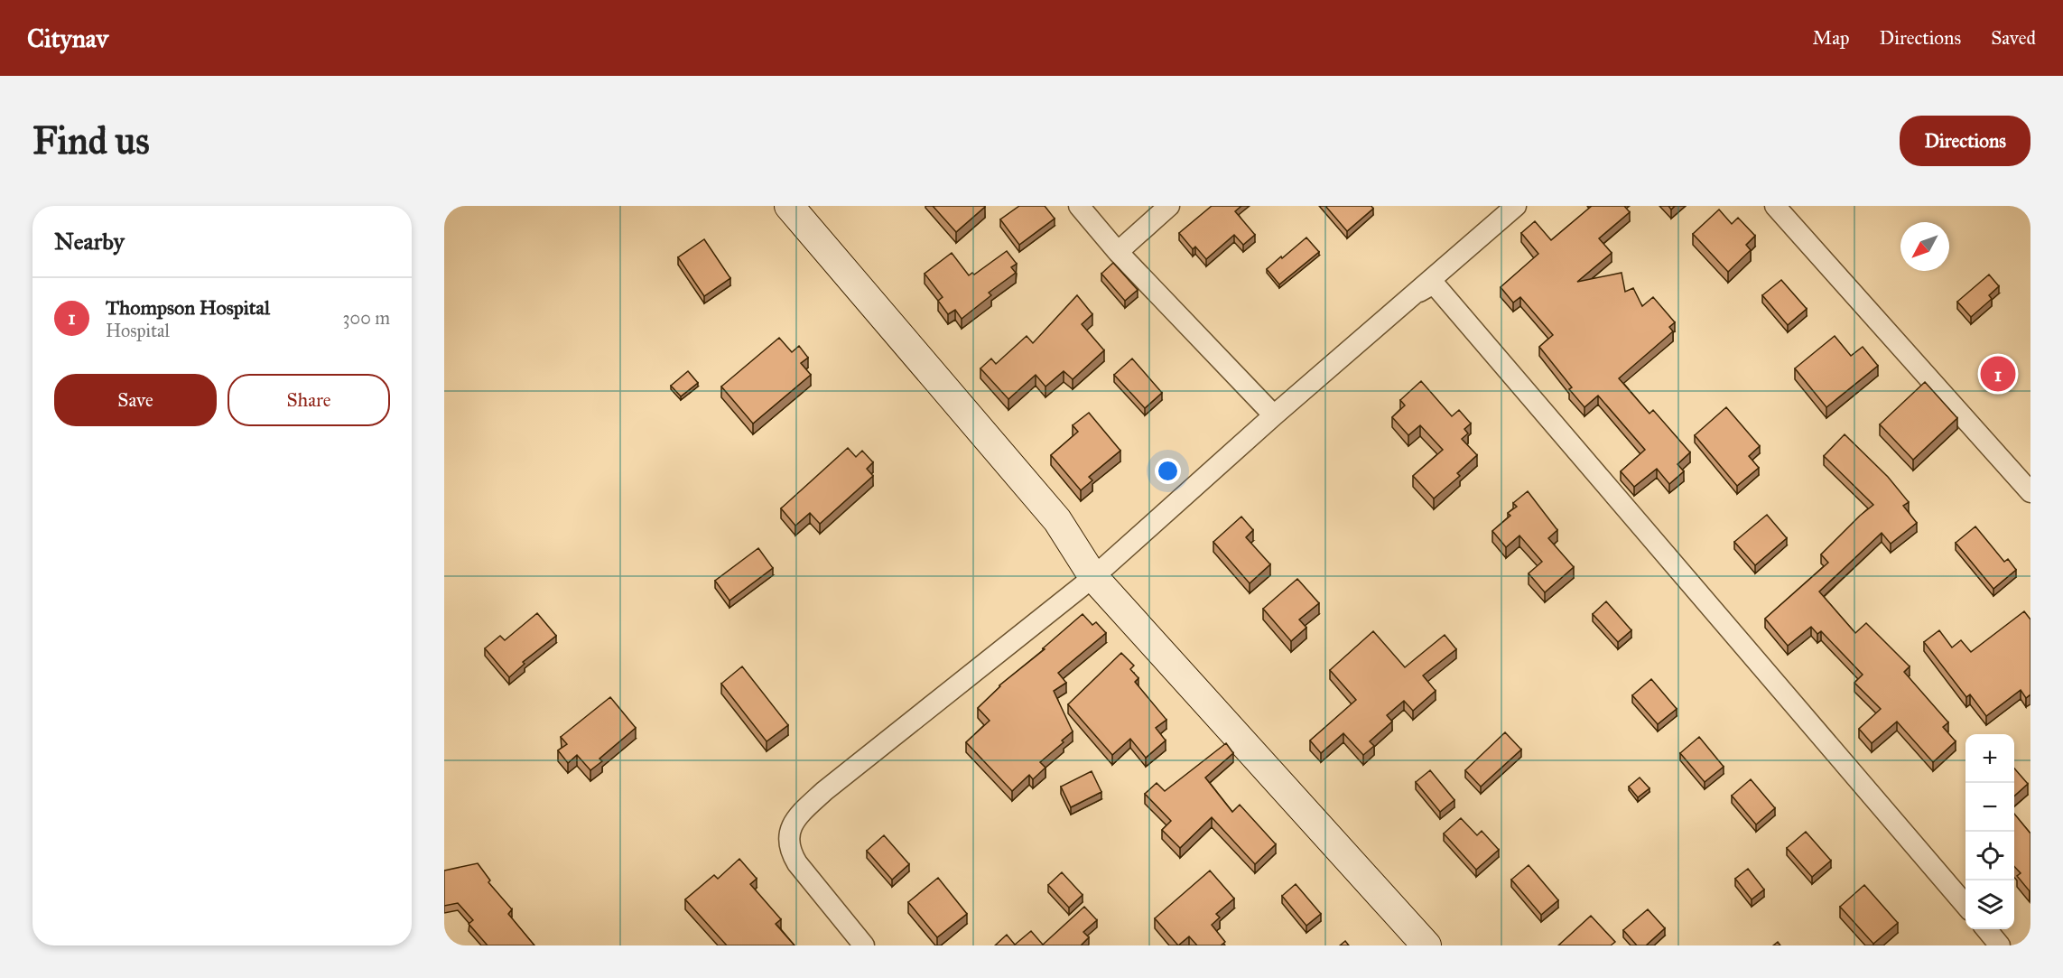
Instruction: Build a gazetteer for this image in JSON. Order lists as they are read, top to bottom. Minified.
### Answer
{"north":"bottom left","page":{"header":"Citynav","nav":["Map","Directions","Saved"],"buttons":["Directions",["Save","Share"]],"title":"Find us","heading":"Nearby","list":[{"mark":"1","name":"Thompson Hospital","note":"Hospital","value":"300 m"}],"pins":"1","map_buttons":["+","−"]}}
